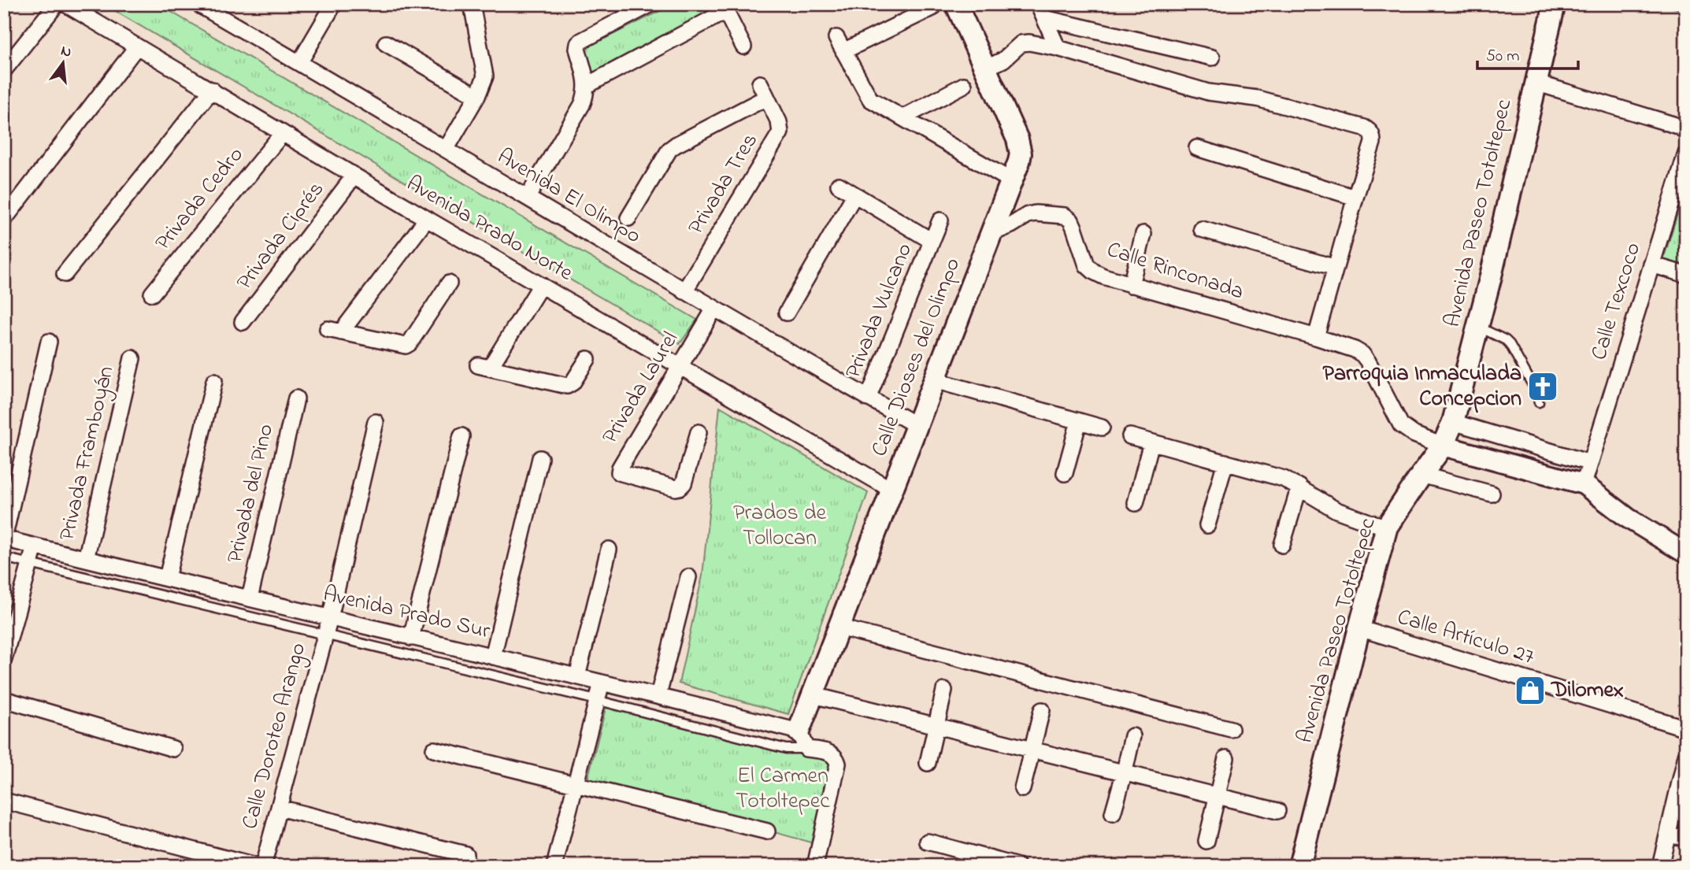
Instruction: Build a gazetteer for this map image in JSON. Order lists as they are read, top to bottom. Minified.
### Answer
{"streets":{"main road":["Avenida Paseo Totoltepec","Calle Dioses del Olimpo"],"street":["Privada Tres","Avenida El Olimpo","Privada Cedro","Avenida Prado Norte","Privada Ciprés","Calle Rinconada","Calle Texcoco","Privada Vulcano","Privada Laurel","Privada Framboyán","Privada del Pino","Avenida Prado Sur","Calle Artículo 27","Calle Doroteo Arango"]},"crossings":[["Privada Tres","Avenida El Olimpo"],["Avenida El Olimpo","Privada Vulcano"],["Avenida El Olimpo","Calle Dioses del Olimpo"],["Avenida El Olimpo","Privada Laurel"],["Privada Cedro","Avenida Prado Norte"],["Avenida Paseo Totoltepec","Calle Rinconada"],["Avenida Paseo Totoltepec","Calle Artículo 27"],["Avenida Prado Norte","Privada Ciprés"],["Avenida Prado Norte","Calle Dioses del Olimpo"],["Avenida Prado Norte","Privada Laurel"],["Calle Rinconada","Calle Dioses del Olimpo"],["Calle Dioses del Olimpo","Avenida Prado Sur"],["Privada Framboyán","Avenida Prado Sur"],["Privada del Pino","Avenida Prado Sur"],["Avenida Prado Sur","Calle Doroteo Arango"]],"parks":["Prados de Tollocan","El Carmen Totoltepec"],"places":{"church":["Parroquia Inmaculada Concepcion"],"shop":["Dilomex"]},"scale_bar":"50 m","north":"top"}
